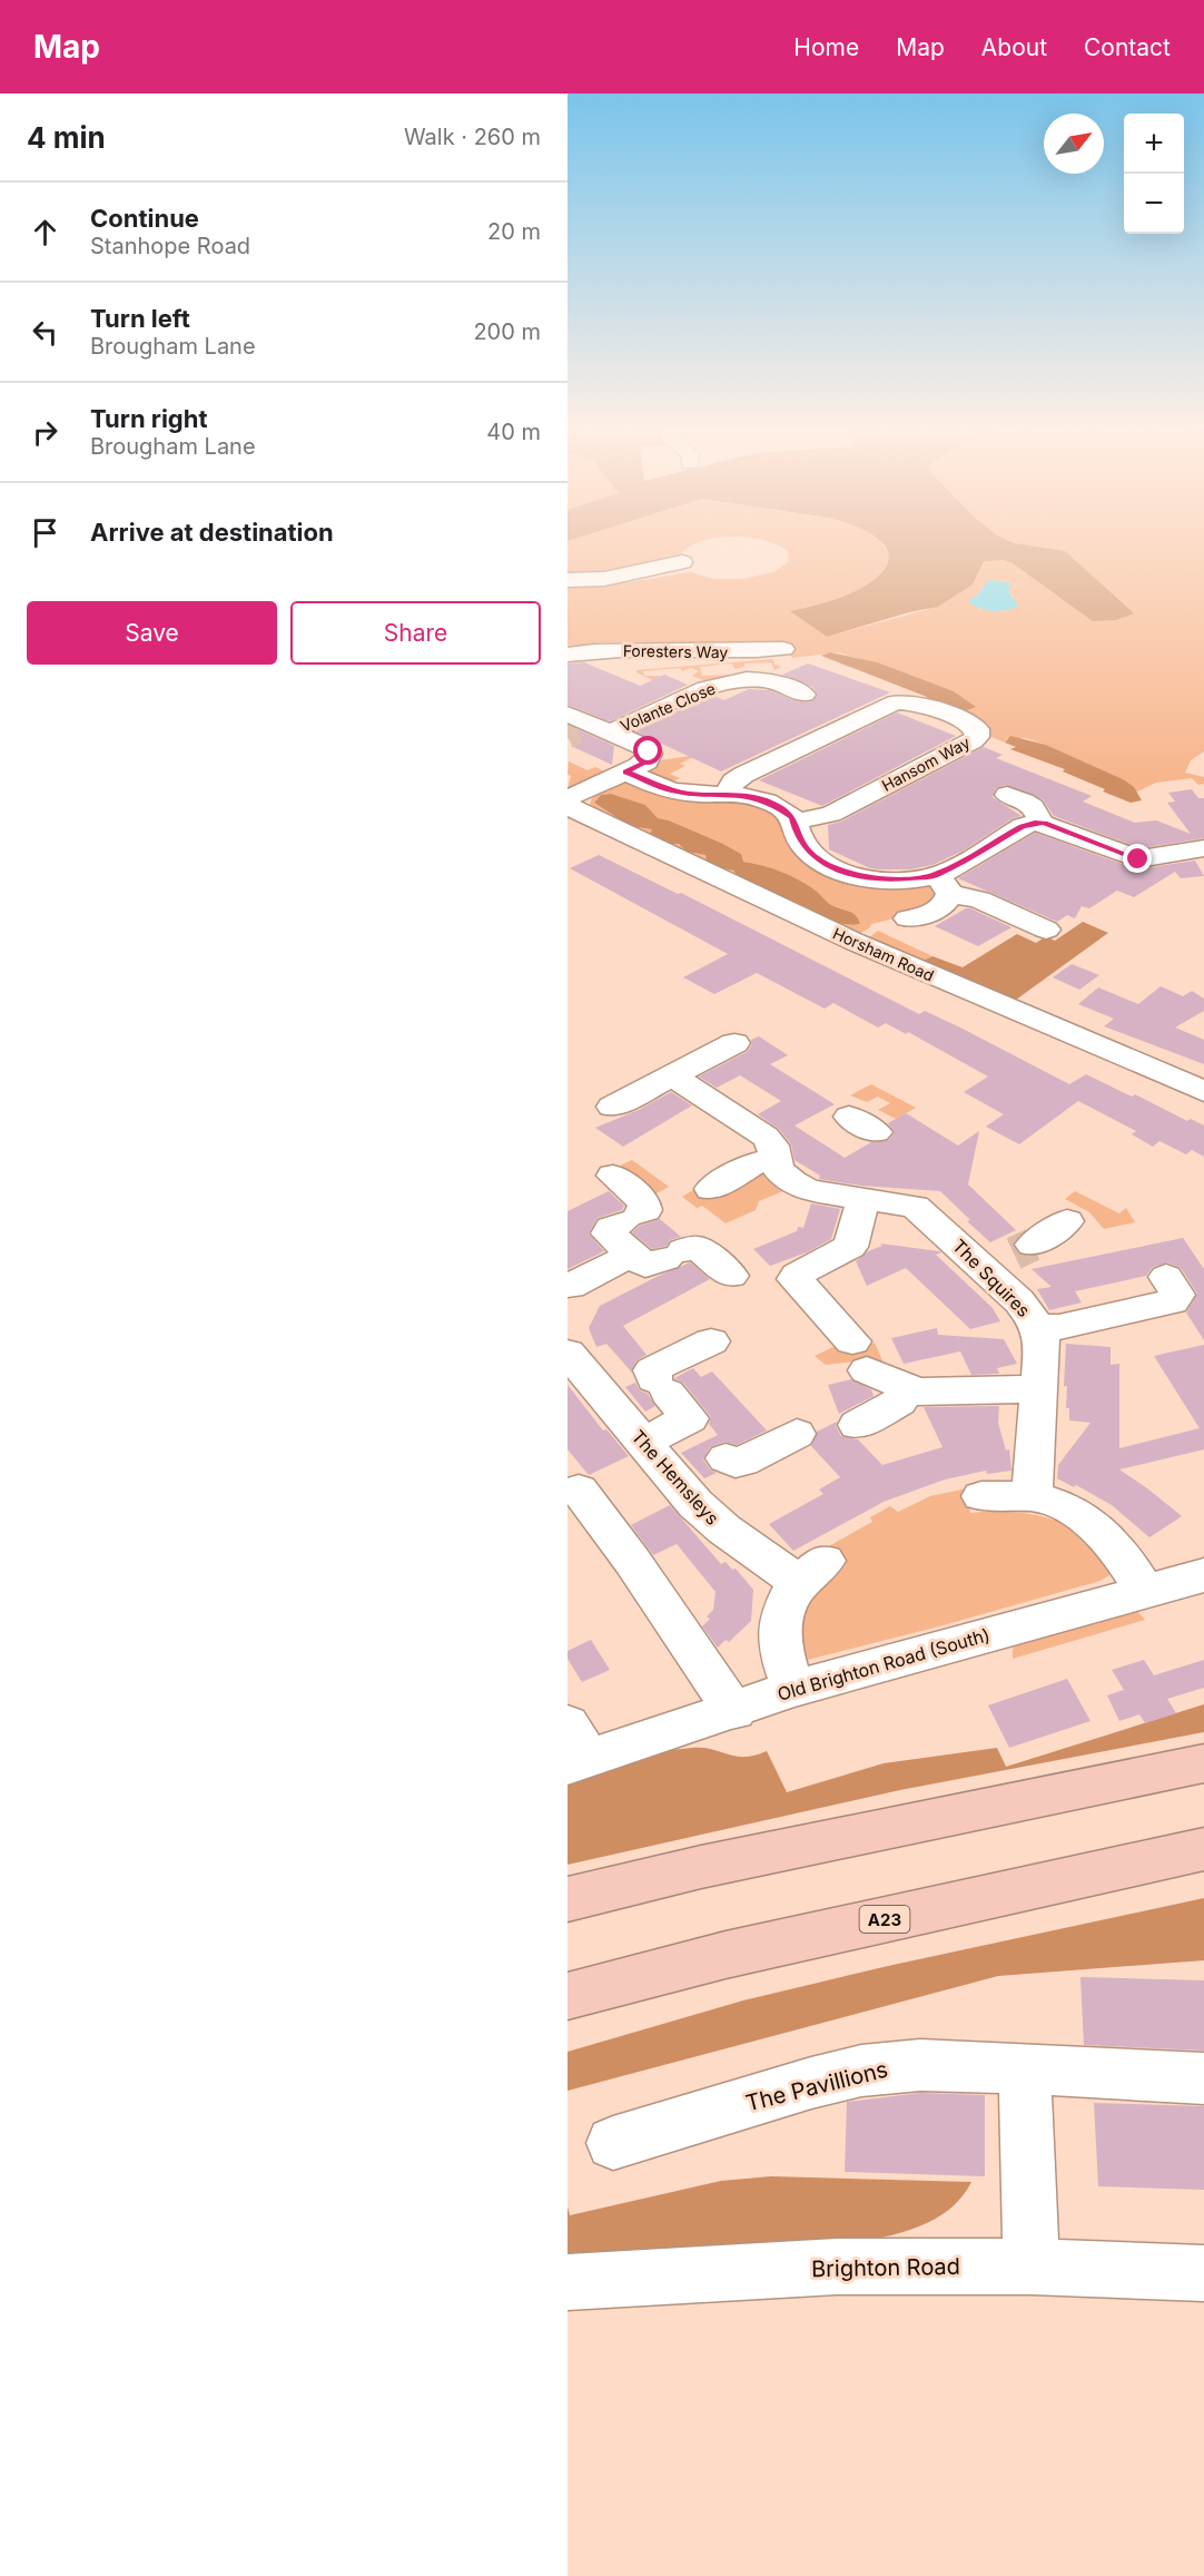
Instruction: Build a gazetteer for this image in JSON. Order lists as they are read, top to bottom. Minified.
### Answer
{"streets":{"highway":["A23"],"street":["Foresters Way","Volante Close","Hansom Way","Horsham Road","The Squires","The Hemsleys","Old Brighton Road (South)","The Pavillions","Brighton Road"]},"crossings":[["The Hemsleys","Old Brighton Road (South)"]],"north":"top right","page":{"header":"Map","nav":["Home","Map","About","Contact"],"heading":["4 min","Walk · 260 m"],"map_buttons":["+","−"],"list":[["Continue","Stanhope Road","20 m"],["Turn left","Brougham Lane","200 m"],["Turn right","Brougham Lane","40 m"],"Arrive at destination"],"buttons":["Save","Share"]}}
